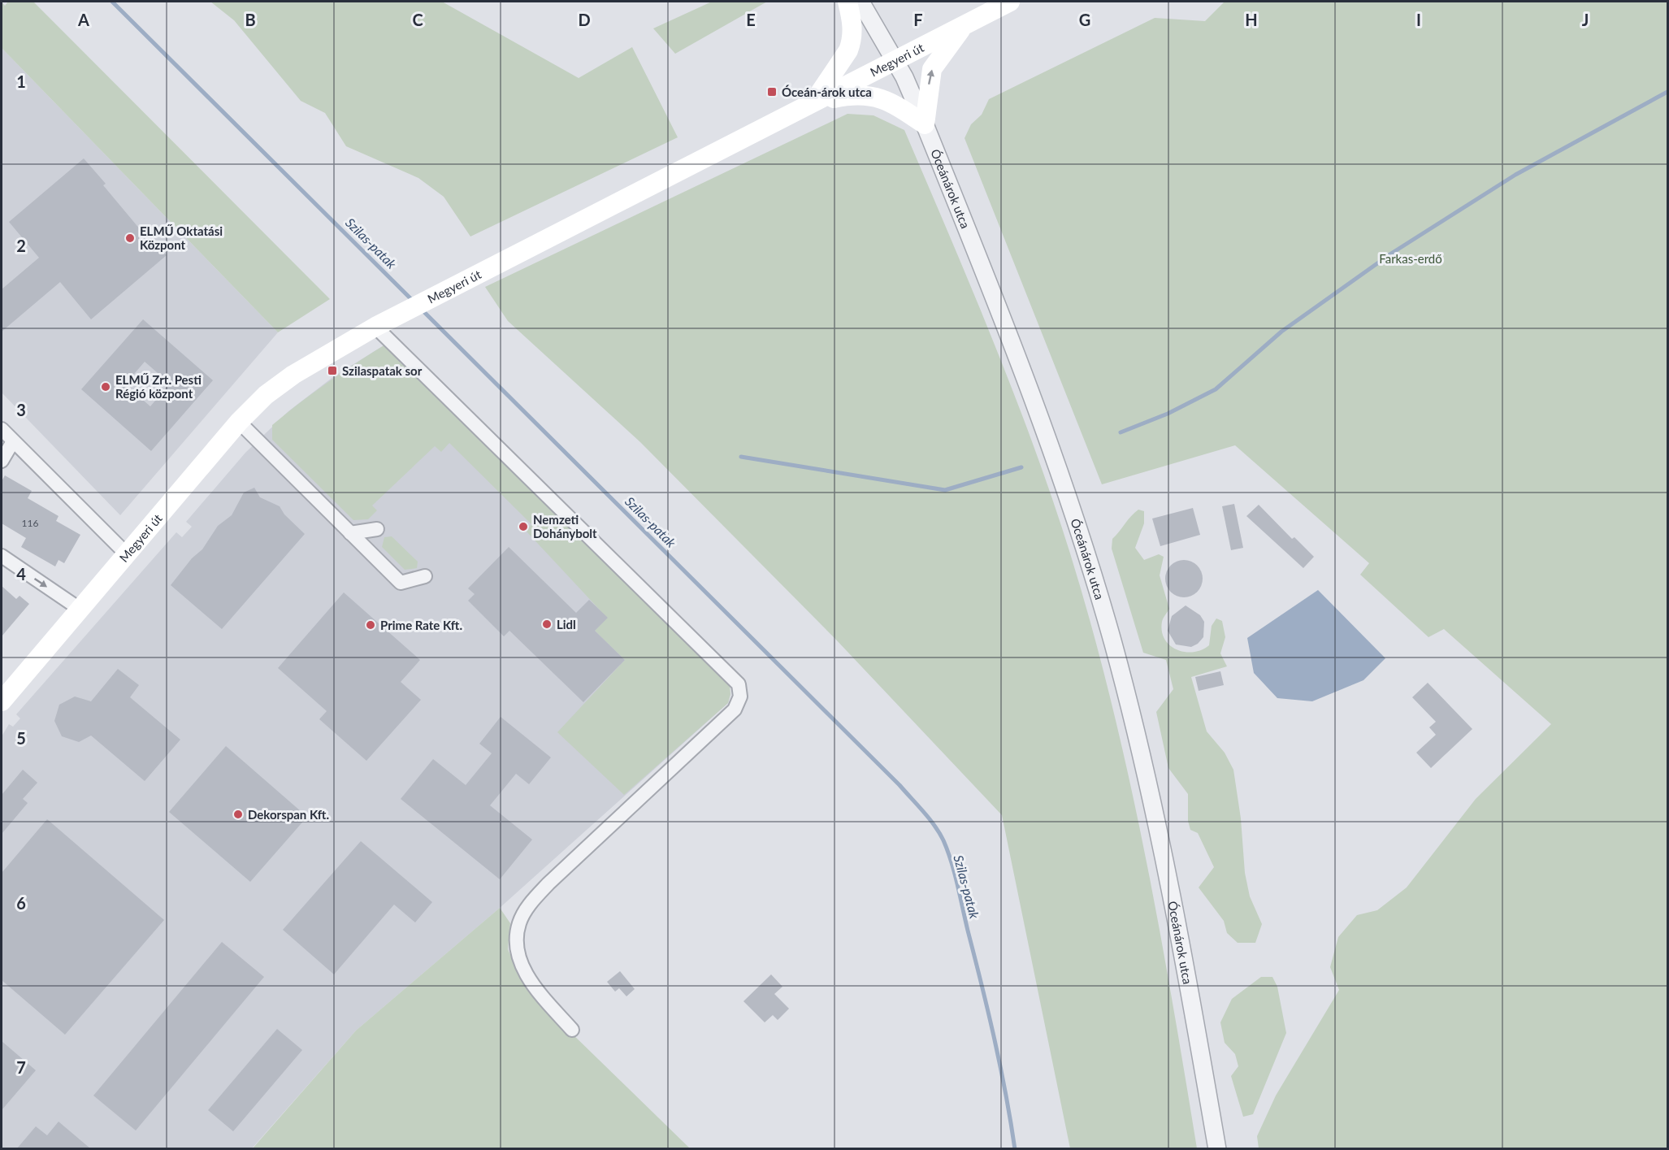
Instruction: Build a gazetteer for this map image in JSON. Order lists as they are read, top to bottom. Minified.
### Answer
{"streets":{"main road":["Megyeri út"],"street":["Óceánárok utca"]},"crossings":[["Megyeri út","Óceánárok utca"]],"water":["Szilas-patak"],"parks":["Farkas-erdő"],"places":{"transit":["Óceán-árok utca","Szilaspatak sor"],"other":["ELMŰ Oktatási Központ","ELMŰ Zrt. Pesti Régió központ","Nemzeti Dohánybolt","Lidl","Prime Rate Kft.","Dekorspan Kft."]},"house_numbers":["116"],"grid":{"columns":["A","B","C","D","E","F","G","H","I","J"],"rows":["1","2","3","4","5","6","7"]}}
